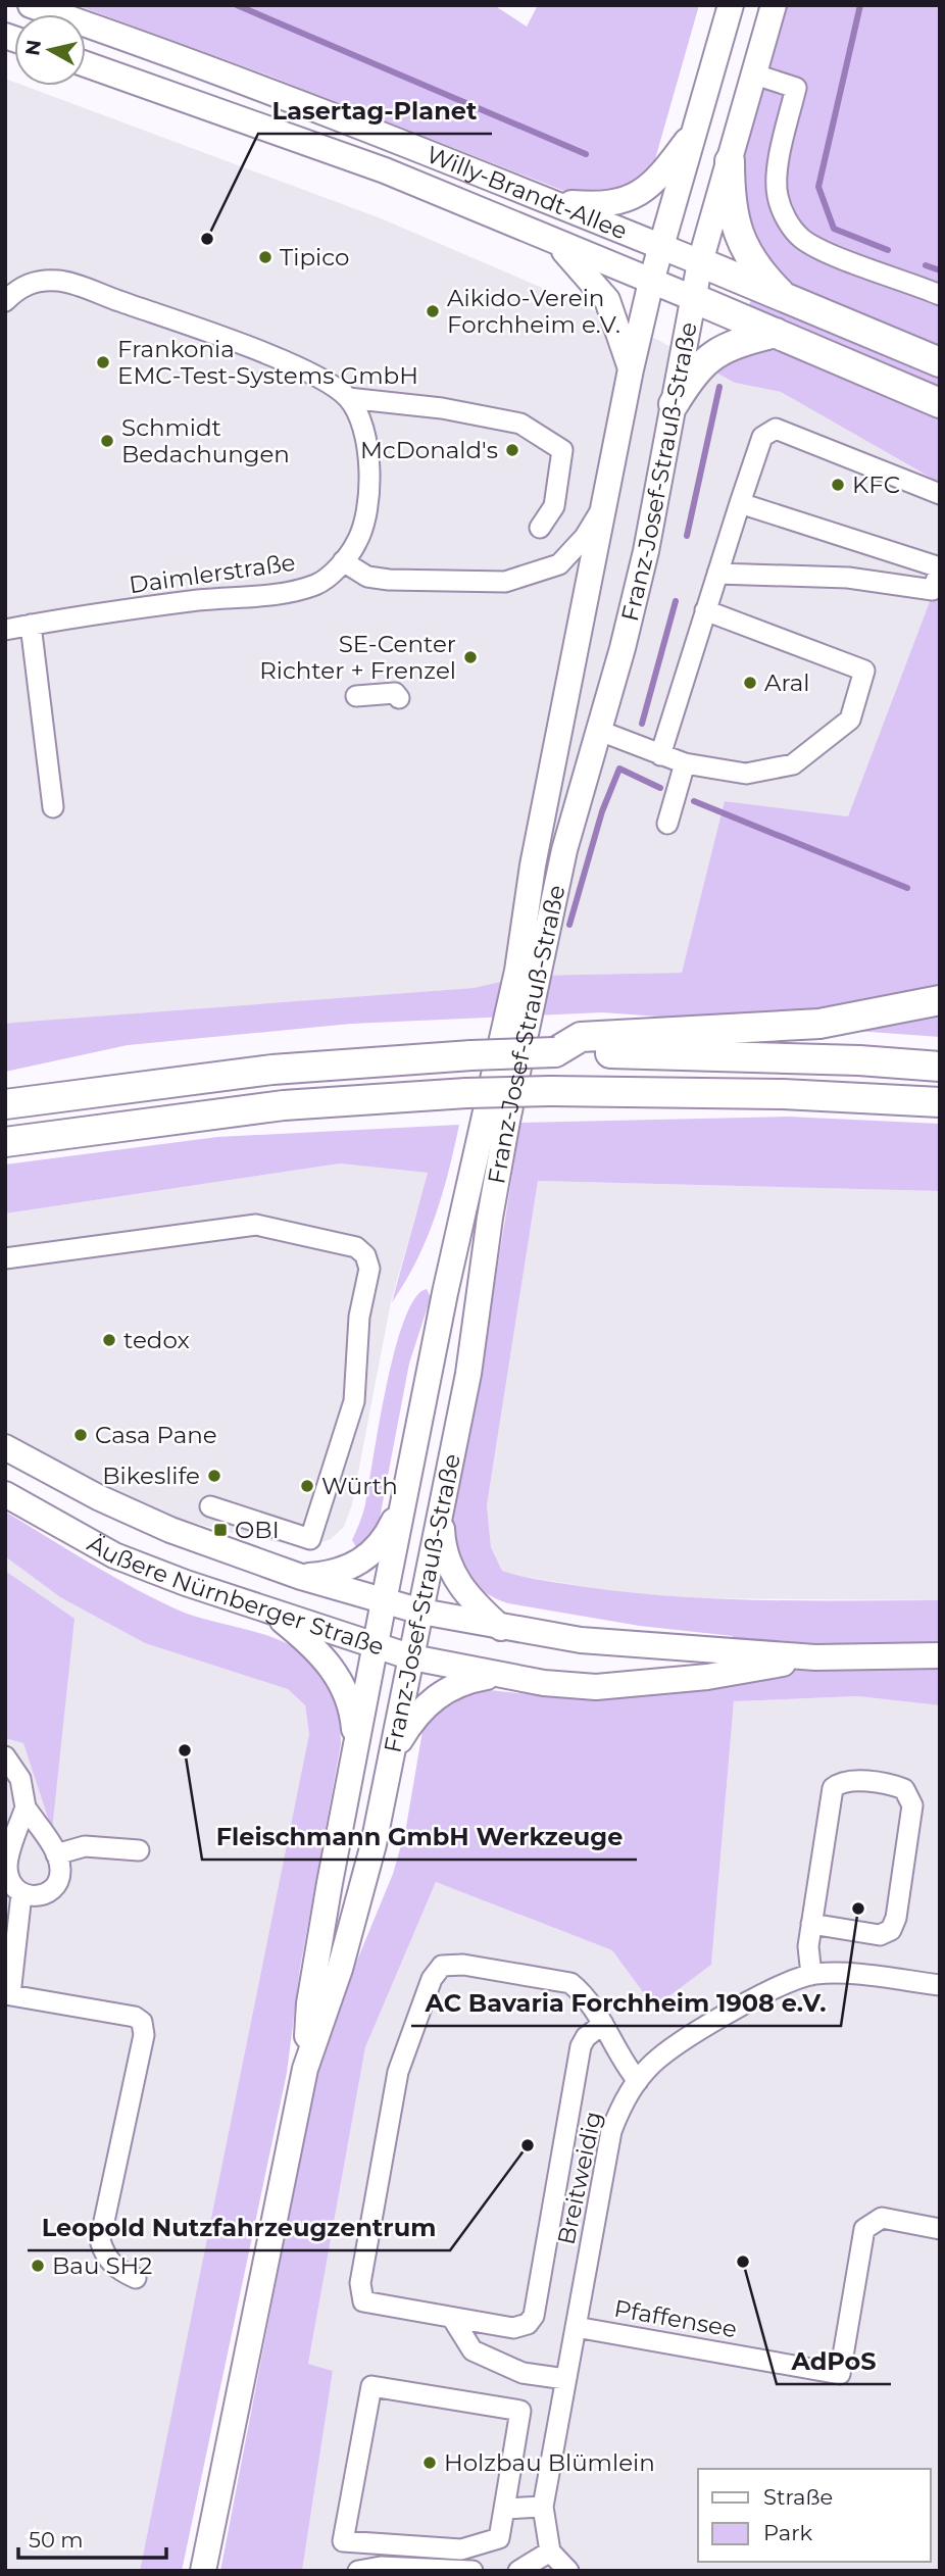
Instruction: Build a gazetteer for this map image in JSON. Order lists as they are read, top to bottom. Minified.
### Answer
{"streets":{"main road":["Willy-Brandt-Allee","Franz-Josef-Strauß-Straße","Äußere Nürnberger Straße"],"street":["Daimlerstraße","Breitweidig","Pfaffensee"]},"crossings":[["Willy-Brandt-Allee","Franz-Josef-Strauß-Straße"],["Franz-Josef-Strauß-Straße","Äußere Nürnberger Straße"],["Breitweidig","Pfaffensee"]],"places":{"other":["Lasertag-Planet","Tipico","Aikido-Verein Forchheim e.V.","Frankonia EMC-Test-Systems GmbH","Schmidt Bedachungen","McDonald's","KFC","SE-Center Richter + Frenzel","Aral","tedox","Casa Pane","Bikeslife","Würth","Fleischmann GmbH Werkzeuge","AC Bavaria Forchheim 1908 e.V.","Leopold Nutzfahrzeugzentrum","AdPoS","Bau SH2","Holzbau Blümlein"],"transit":["OBI"]},"legend":["Straße","Park"],"scale_bar":"50 m","north":"left"}
